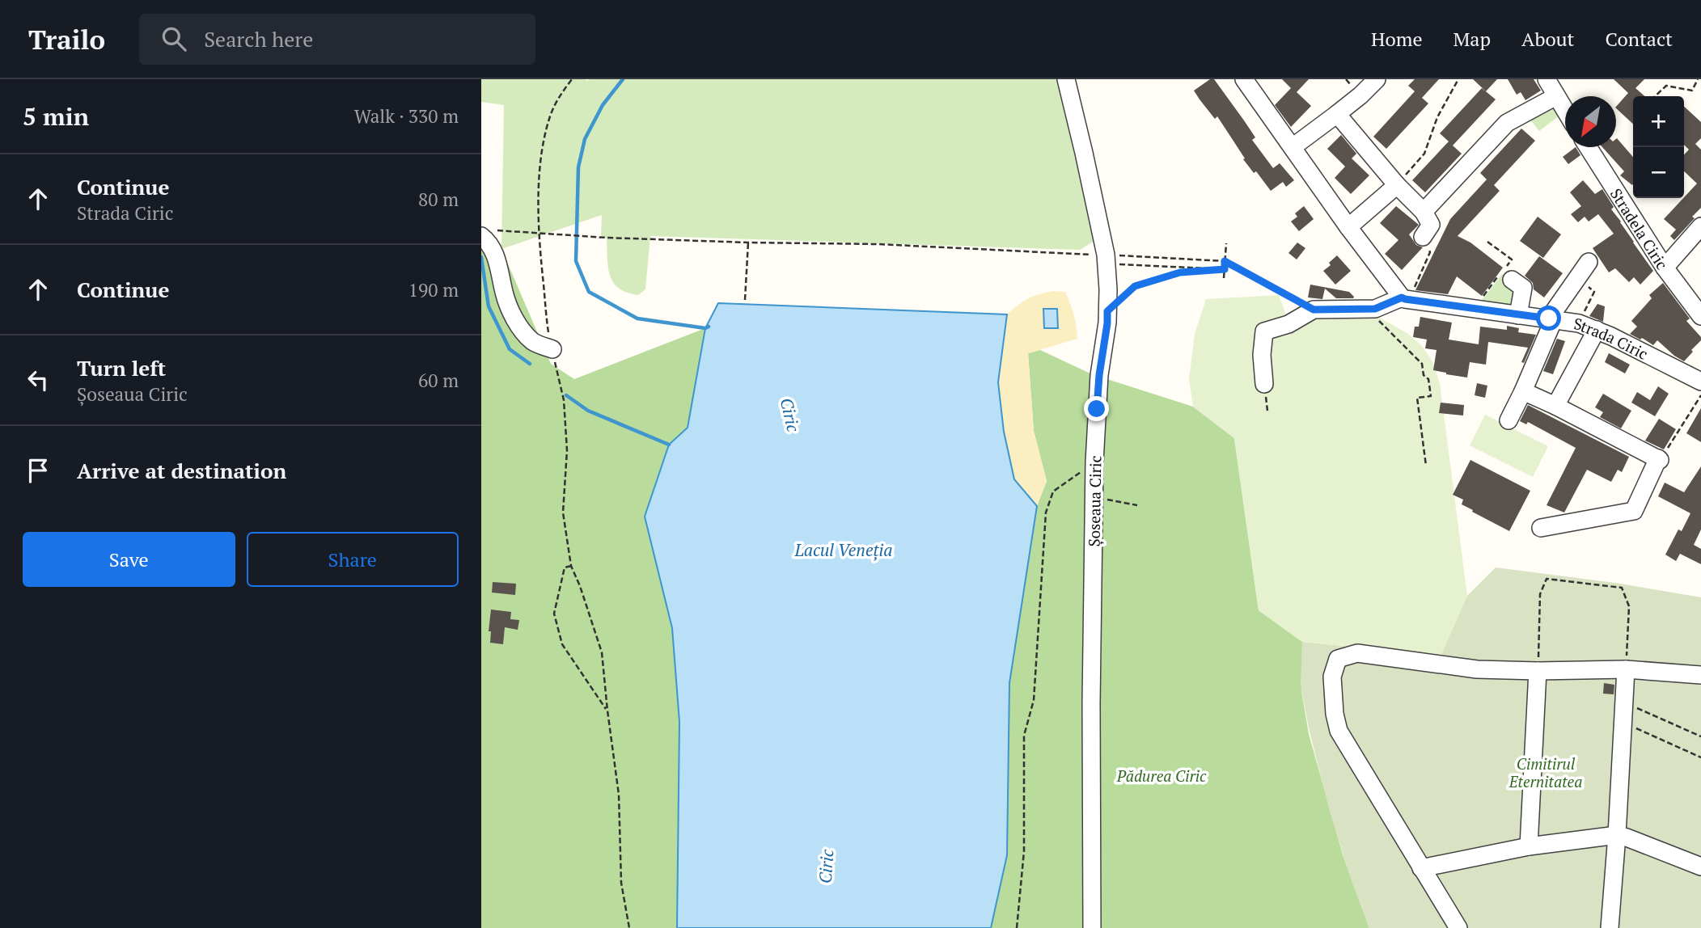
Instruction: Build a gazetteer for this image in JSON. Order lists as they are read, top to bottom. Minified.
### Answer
{"streets":{"street":["Stradela Ciric","Strada Ciric","Șoseaua Ciric"]},"water":["Ciric","Lacul Veneția"],"parks":["Cimitirul Eternitatea","Pădurea Ciric"],"north":"bottom left","page":{"header":"Trailo","search":"Search here","nav":["Home","Map","About","Contact"],"heading":["5 min","Walk · 330 m"],"map_buttons":["+","−"],"list":[["Continue","Strada Ciric","80 m"],["Continue","190 m"],["Turn left","Șoseaua Ciric","60 m"],"Arrive at destination"],"buttons":["Save","Share"]}}
